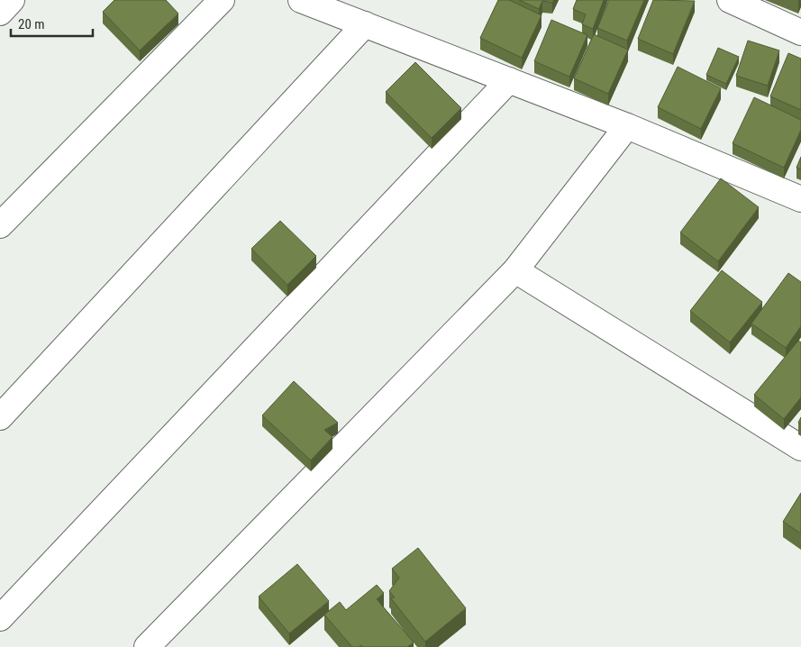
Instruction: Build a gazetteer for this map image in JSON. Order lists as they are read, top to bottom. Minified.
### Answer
{"scale_bar":"20 m"}
